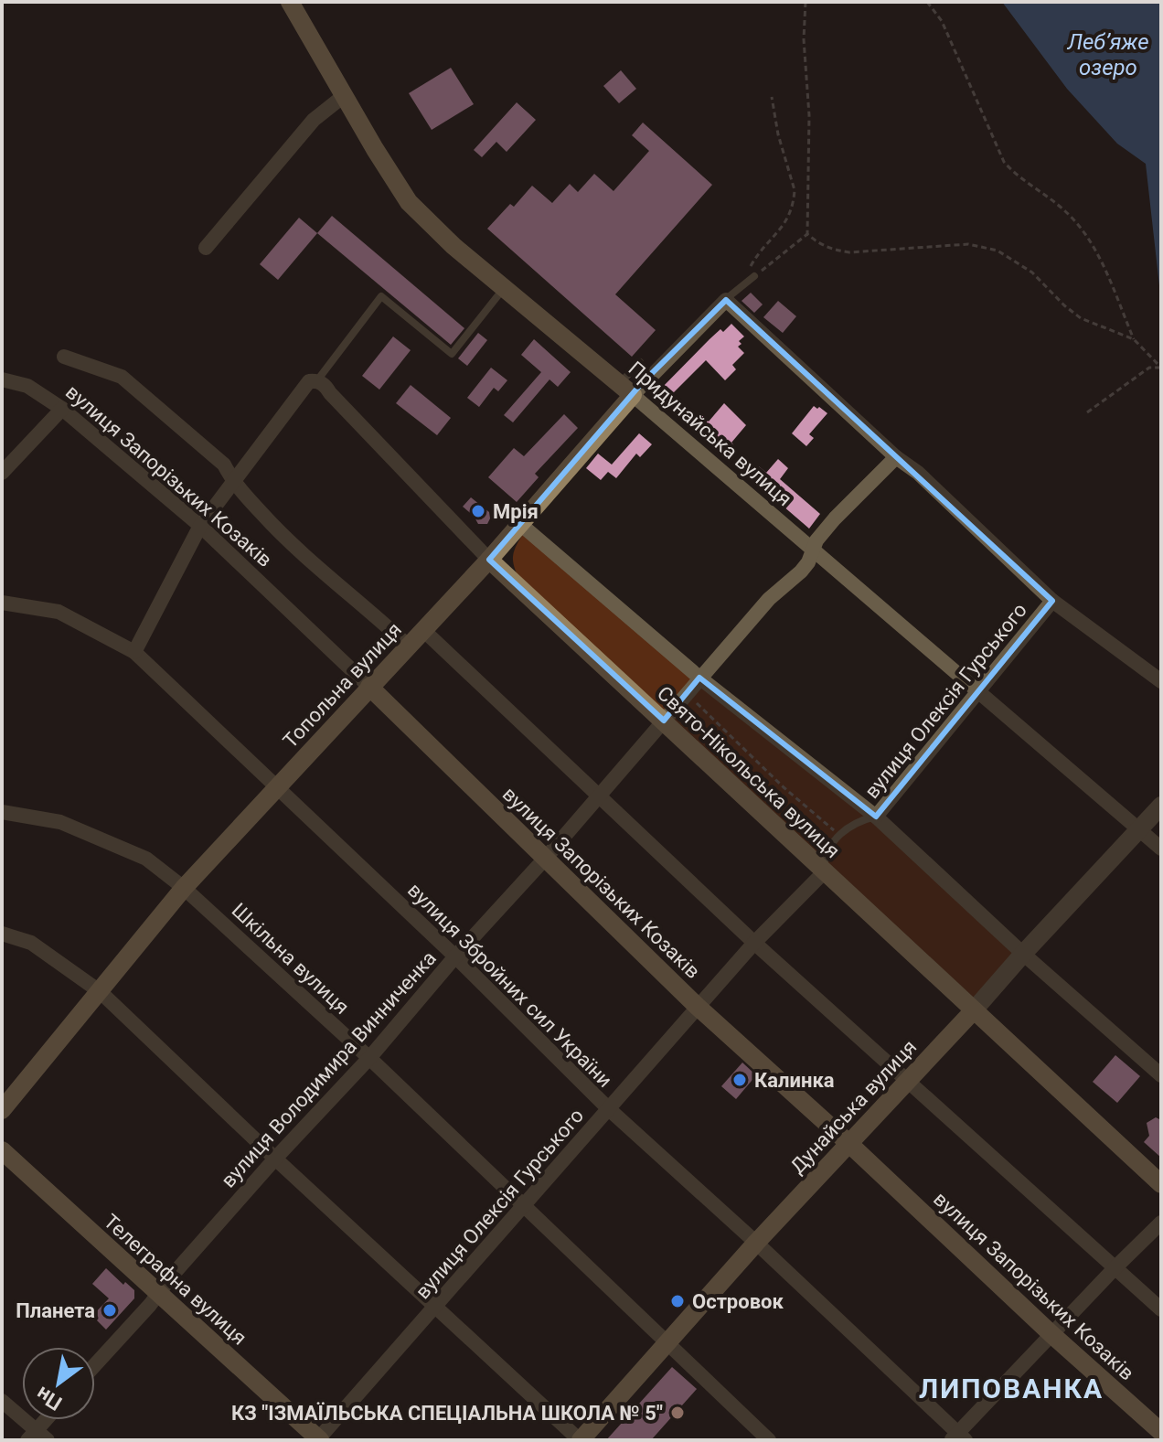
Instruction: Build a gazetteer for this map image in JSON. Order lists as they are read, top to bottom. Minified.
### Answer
{"streets":{"main road":["Придунайська вулиця","вулиця Запорізьких Козаків","Топольна вулиця","Свято-Нікольська вулиця","Дунайська вулиця","Телеграфна вулиця"],"street":["вулиця Олексія Гурського","Шкільна вулиця","вулиця Збройних сил України","вулиця Володимира Винниченка"]},"crossings":[["Придунайська вулиця","Топольна вулиця"],["Придунайська вулиця","вулиця Олексія Гурського"],["Придунайська вулиця","вулиця Володимира Винниченка"],["Придунайська вулиця","Дунайська вулиця"],["вулиця Запорізьких Козаків","Топольна вулиця"],["вулиця Запорізьких Козаків","вулиця Олексія Гурського"],["вулиця Запорізьких Козаків","вулиця Володимира Винниченка"],["вулиця Запорізьких Козаків","Дунайська вулиця"],["Топольна вулиця","Свято-Нікольська вулиця"],["Топольна вулиця","Шкільна вулиця"],["Топольна вулиця","вулиця Збройних сил України"],["вулиця Олексія Гурського","Свято-Нікольська вулиця"],["вулиця Олексія Гурського","Шкільна вулиця"],["вулиця Олексія Гурського","вулиця Збройних сил України"],["вулиця Олексія Гурського","Телеграфна вулиця"],["Свято-Нікольська вулиця","вулиця Володимира Винниченка"],["Свято-Нікольська вулиця","Дунайська вулиця"],["Шкільна вулиця","вулиця Володимира Винниченка"],["Шкільна вулиця","Дунайська вулиця"],["вулиця Збройних сил України","вулиця Володимира Винниченка"],["вулиця Збройних сил України","Дунайська вулиця"],["вулиця Володимира Винниченка","Телеграфна вулиця"]],"districts":["ЛИПОВАНКА"],"water":["Леб’яже озеро"],"places":["Мрія","Калинка","Островок","Планета","КЗ \"ІЗМАЇЛЬСЬКА СПЕЦІАЛЬНА ШКОЛА № 5\""],"north":"bottom left"}
